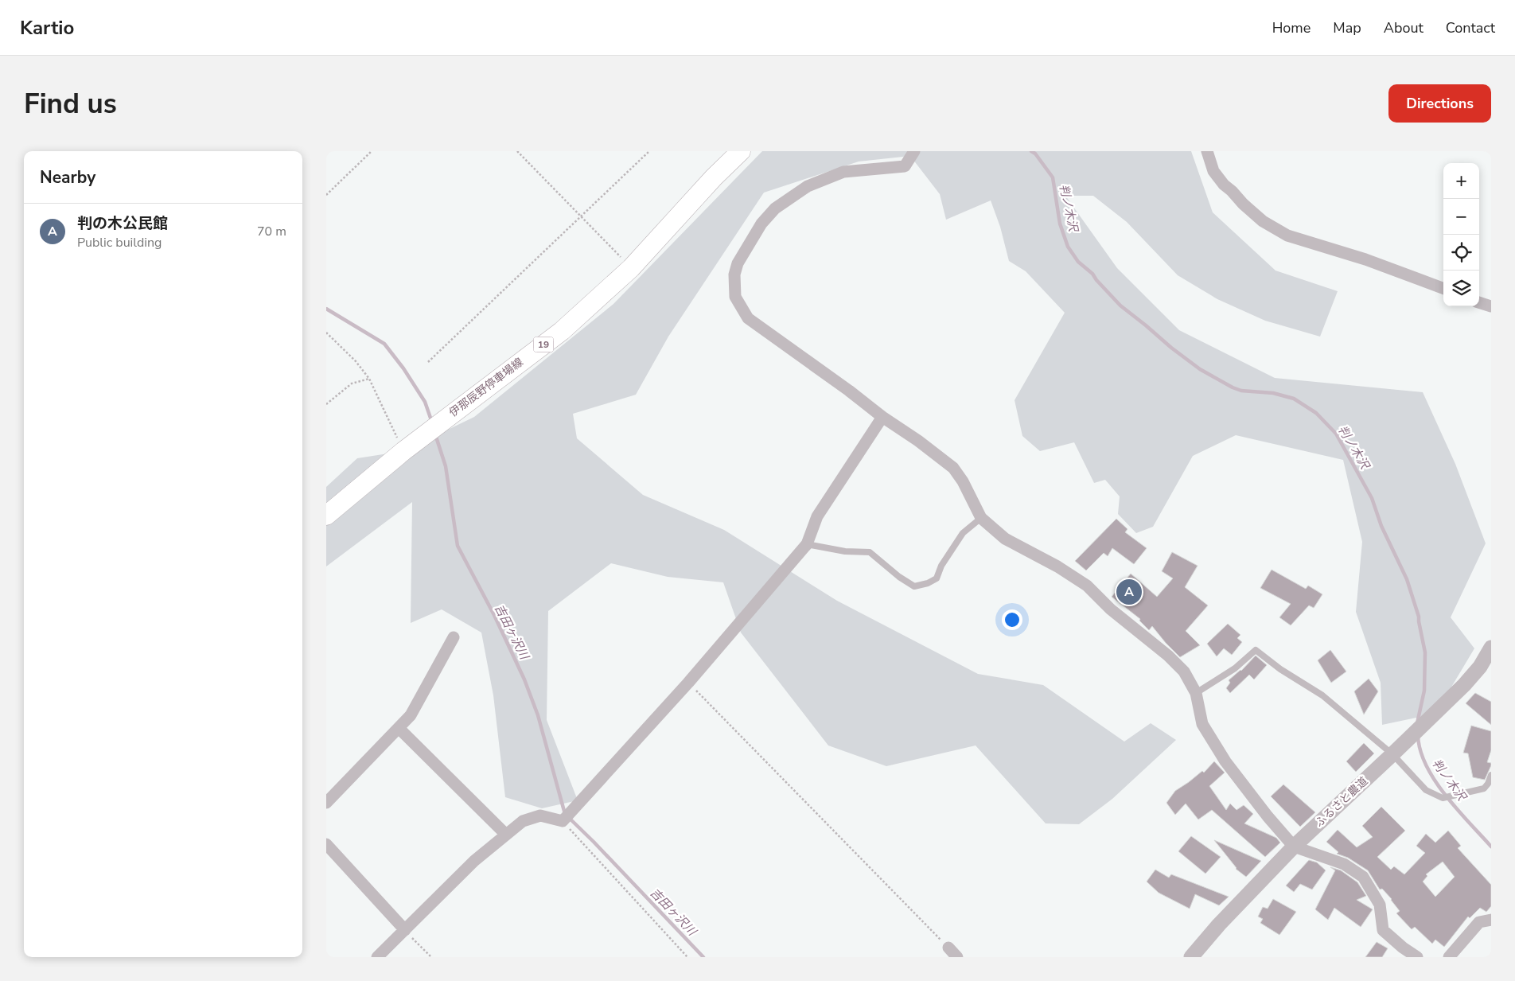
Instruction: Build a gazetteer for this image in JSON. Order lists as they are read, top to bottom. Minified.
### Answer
{"streets":{"main road":["19","伊那辰野停車場線"],"street":["ふるさと農道"]},"water":["判ノ木沢","吉田ヶ沢川"],"page":{"header":"Kartio","nav":["Home","Map","About","Contact"],"buttons":"Directions","title":"Find us","heading":"Nearby","map_buttons":["+","−"],"list":[{"mark":"A","name":"判の木公民館","note":"Public building","value":"70 m"}],"pins":"A"}}
